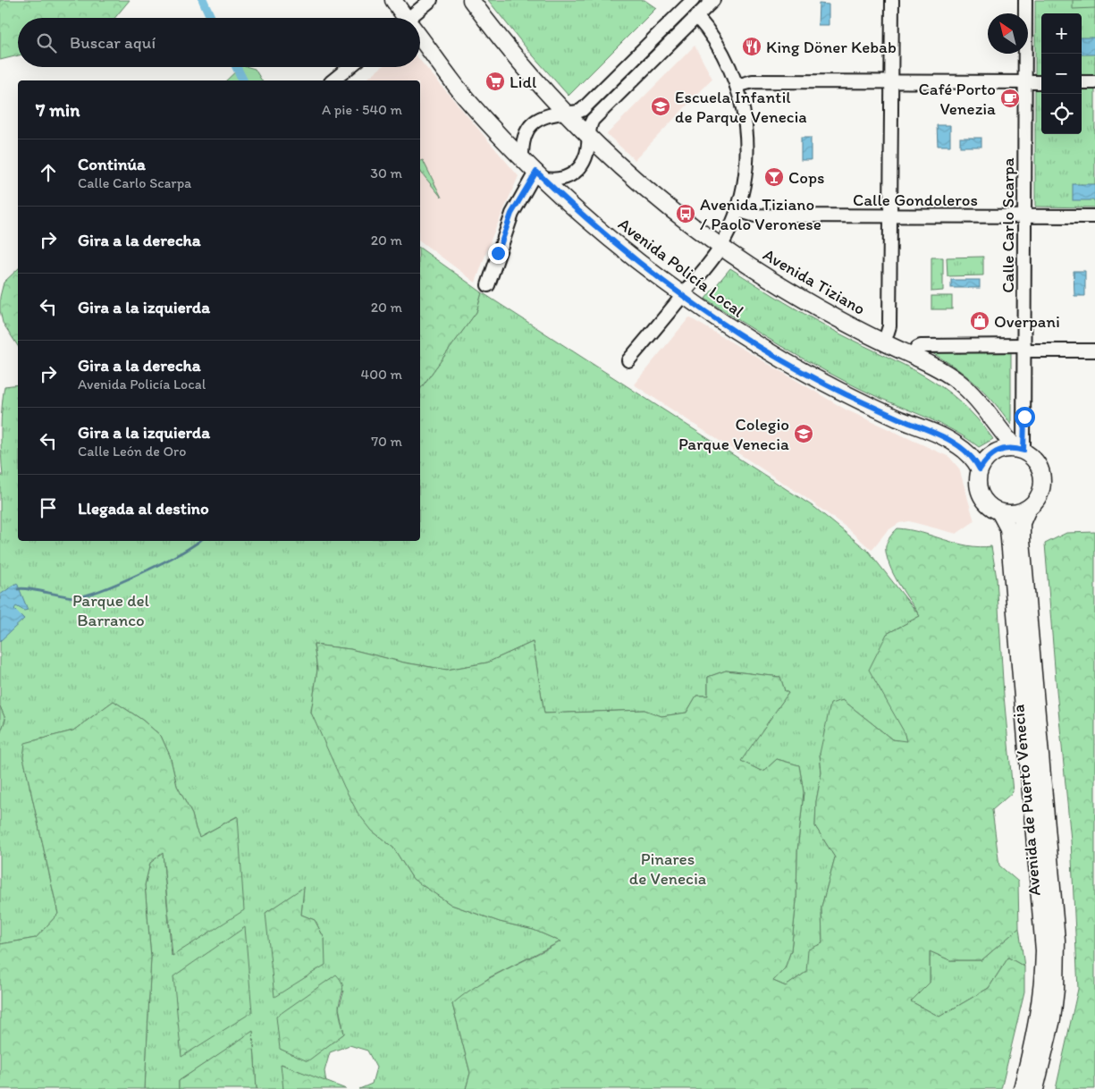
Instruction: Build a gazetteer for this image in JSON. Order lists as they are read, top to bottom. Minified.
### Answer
{"streets":{"main road":["Avenida Policía Local","Avenida Tiziano","Avenida de Puerto Venecia"],"street":["Calle Gondoleros","Calle Carlo Scarpa"]},"crossings":[["Calle Gondoleros","Calle Carlo Scarpa"],["Calle Carlo Scarpa","Avenida Policía Local"],["Calle Carlo Scarpa","Avenida Tiziano"],["Calle Carlo Scarpa","Avenida de Puerto Venecia"],["Avenida Policía Local","Avenida Tiziano"],["Avenida Policía Local","Avenida de Puerto Venecia"],["Avenida Tiziano","Avenida de Puerto Venecia"]],"parks":["Parque del Barranco","Pinares de Venecia"],"places":{"restaurant":["King Döner Kebab"],"supermarket":["Lidl"],"cafe":["Café Porto Venezia"],"school or university":["Escuela Infantil de Parque Venecia","Colegio Parque Venecia"],"bar":["Cops"],"bus stop":["Avenida Tiziano / Paolo Veronese"],"shop":["Overpani"]},"north":"top left","page":{"map_buttons":["+","−"],"search":"Buscar aquí","heading":["7 min","A pie · 540 m"],"list":[["Continúa","Calle Carlo Scarpa","30 m"],["Gira a la derecha","20 m"],["Gira a la izquierda","20 m"],["Gira a la derecha","Avenida Policía Local","400 m"],["Gira a la izquierda","Calle León de Oro","70 m"],"Llegada al destino"]}}
